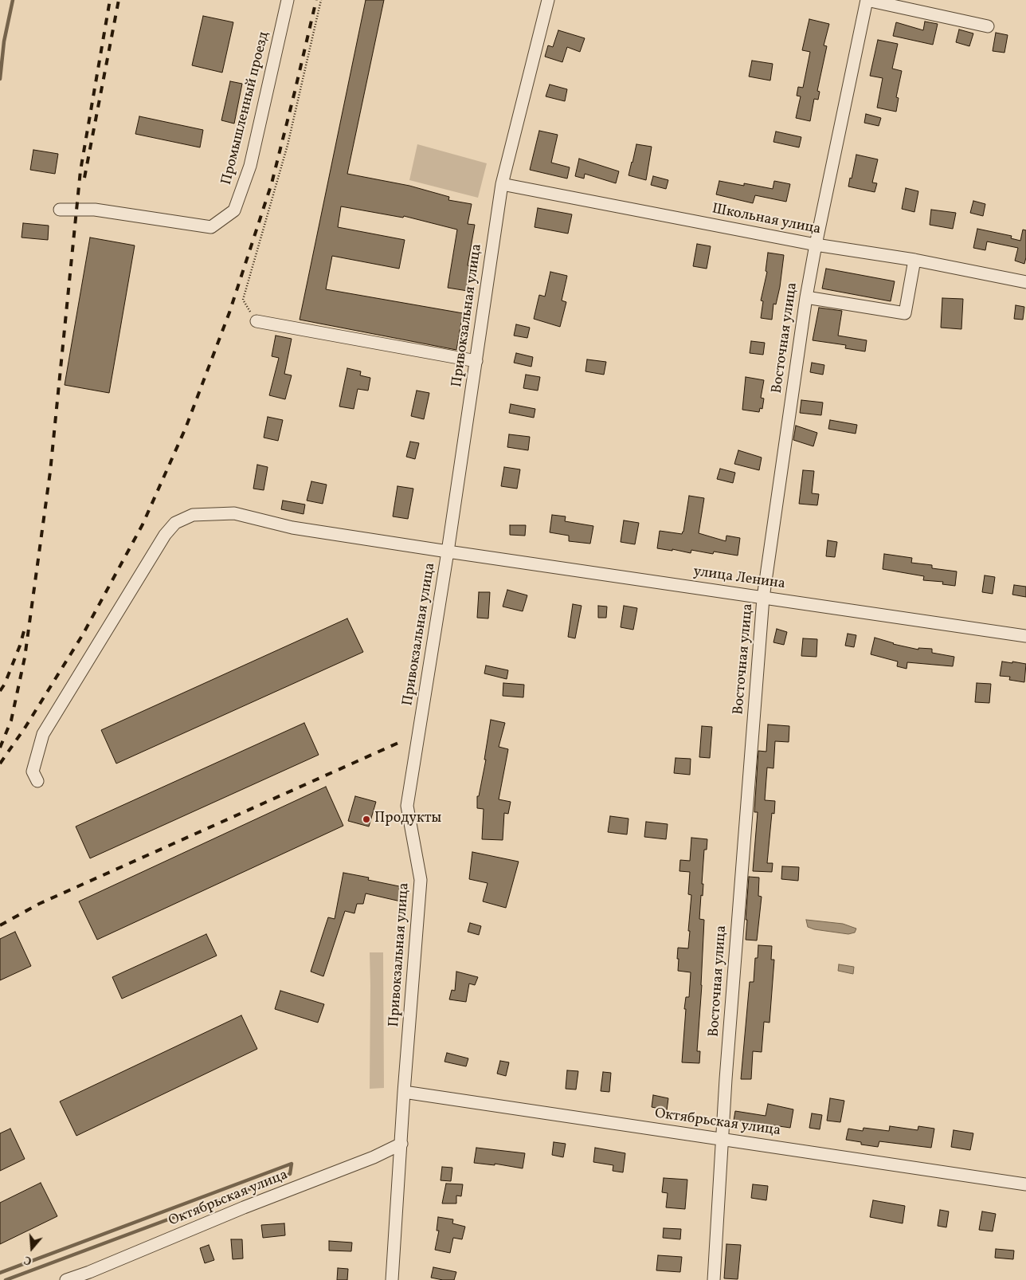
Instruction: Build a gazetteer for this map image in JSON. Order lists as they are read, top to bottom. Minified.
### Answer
{"streets":{"street":["Промышленный проезд","Школьная улица","Привокзальная улица","Восточная улица","улица Ленина","Октябрьская улица"]},"crossings":[["Школьная улица","Привокзальная улица"],["Школьная улица","Восточная улица"],["Привокзальная улица","улица Ленина"],["Привокзальная улица","Октябрьская улица"],["Восточная улица","улица Ленина"],["Восточная улица","Октябрьская улица"]],"places":["Продукты"],"north":"bottom"}
